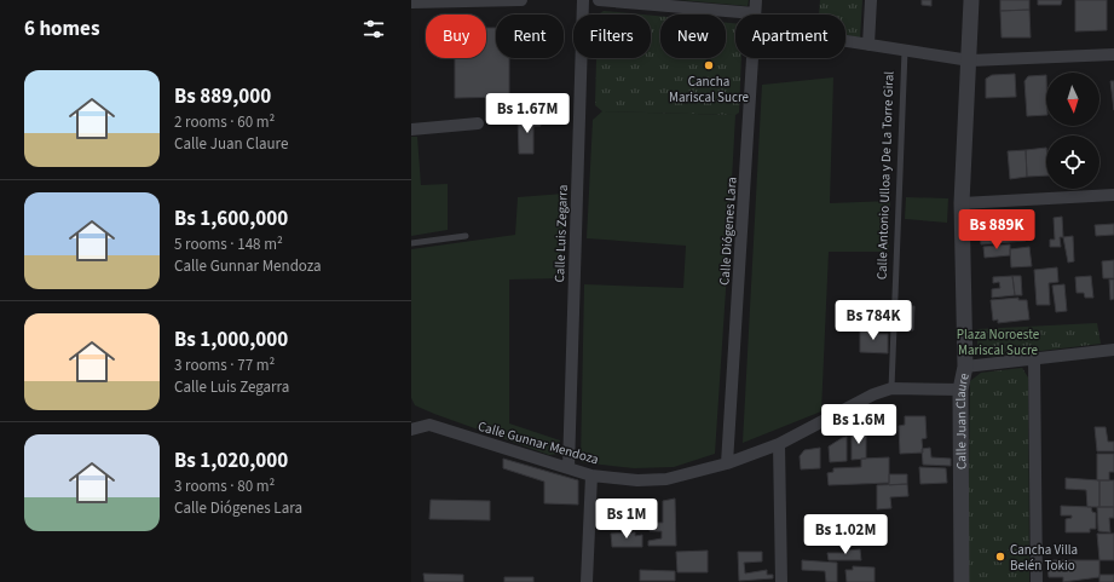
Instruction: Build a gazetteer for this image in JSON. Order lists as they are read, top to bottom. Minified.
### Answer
{"streets":{"street":["Calle Diógenes Lara","Calle Luis Zegarra","Calle Juan Claure","Calle Gunnar Mendoza"],"lane":["Calle Antonio Ulloa y De La Torre Giral"]},"crossings":[["Calle Antonio Ulloa y De La Torre Giral","Calle Gunnar Mendoza"],["Calle Diógenes Lara","Calle Gunnar Mendoza"],["Calle Luis Zegarra","Calle Gunnar Mendoza"],["Calle Juan Claure","Calle Gunnar Mendoza"]],"parks":["Plaza Noroeste Mariscal Sucre"],"places":["Cancha Mariscal Sucre","Cancha Villa Belén Tokio"],"north":"bottom","page":{"heading":"6 homes","chip":["Buy","Rent","Filters","New","Apartment"],"list":[{"name":"Bs 889,000","note":"2 rooms · 60 m² · Calle Juan Claure"},{"name":"Bs 1,600,000","note":"5 rooms · 148 m² · Calle Gunnar Mendoza"},{"name":"Bs 1,000,000","note":"3 rooms · 77 m² · Calle Luis Zegarra"},{"name":"Bs 1,020,000","note":"3 rooms · 80 m² · Calle Diógenes Lara"}],"price":["Bs 1.67M","Bs 889K","Bs 784K","Bs 1.6M","Bs 1M","Bs 1.02M"]}}
